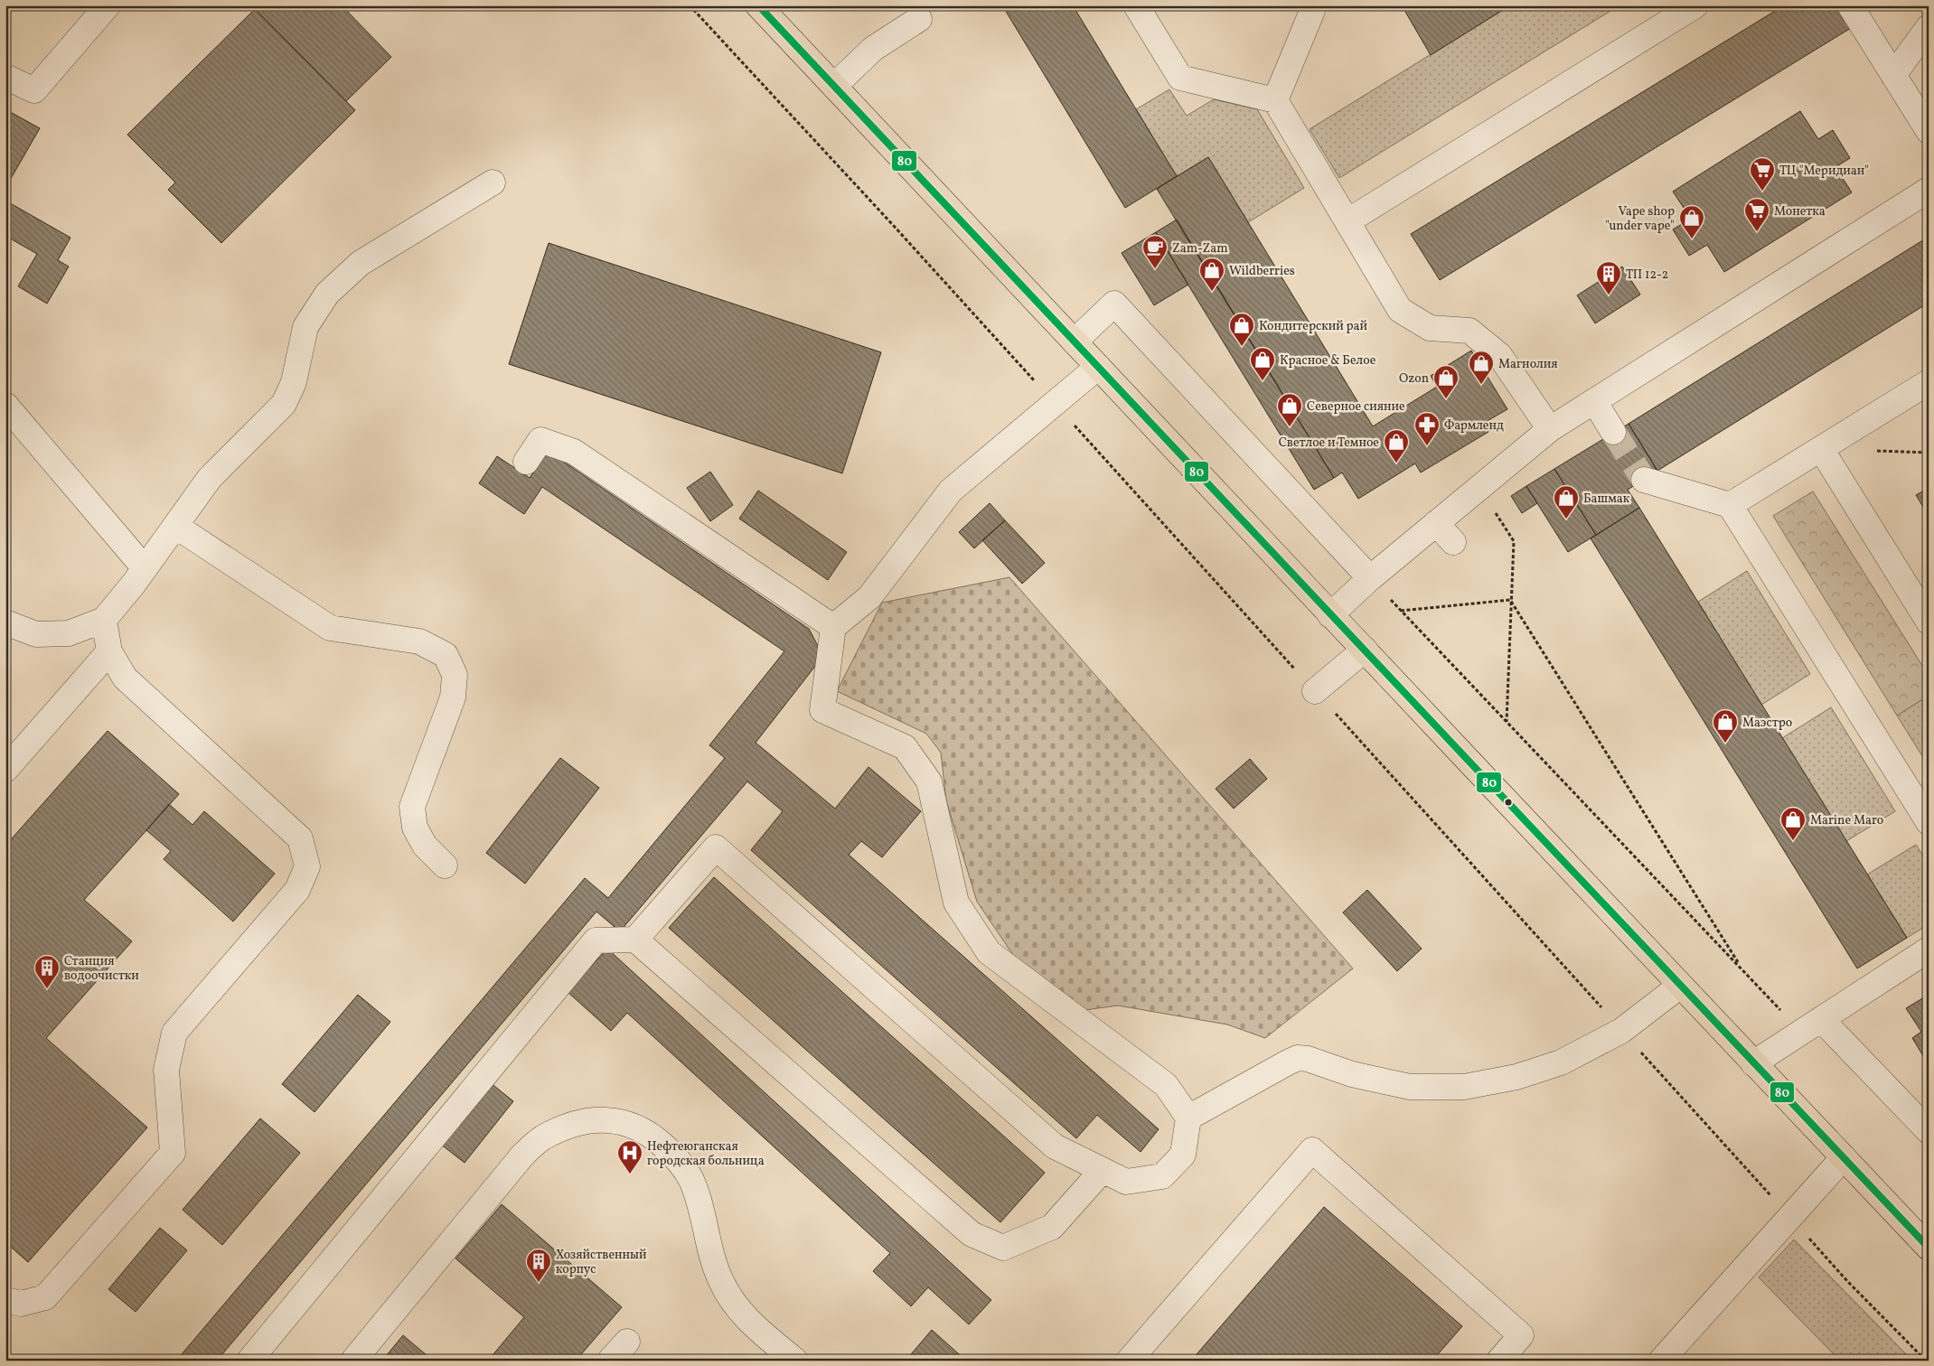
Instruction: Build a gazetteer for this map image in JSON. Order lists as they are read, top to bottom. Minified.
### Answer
{"places":{"supermarket":["ТЦ \"Меридиан\"","Монетка"],"shop":["Vape shop \"under vape\"","Wildberries","Кондитерский рай","Красное & Белое","Магнолия","Ozon","Северное сияние","Светлое и Темное","Башмак","Маэстро","Marine Maro"],"cafe":["Zam-Zam"],"building":["ТП 12-2","Станция водоочистки","Хозяйственный корпус"],"pharmacy":["Фармленд"],"hospital":["Нефтеюганская городская больница"]},"lines":["transit line 80"]}
